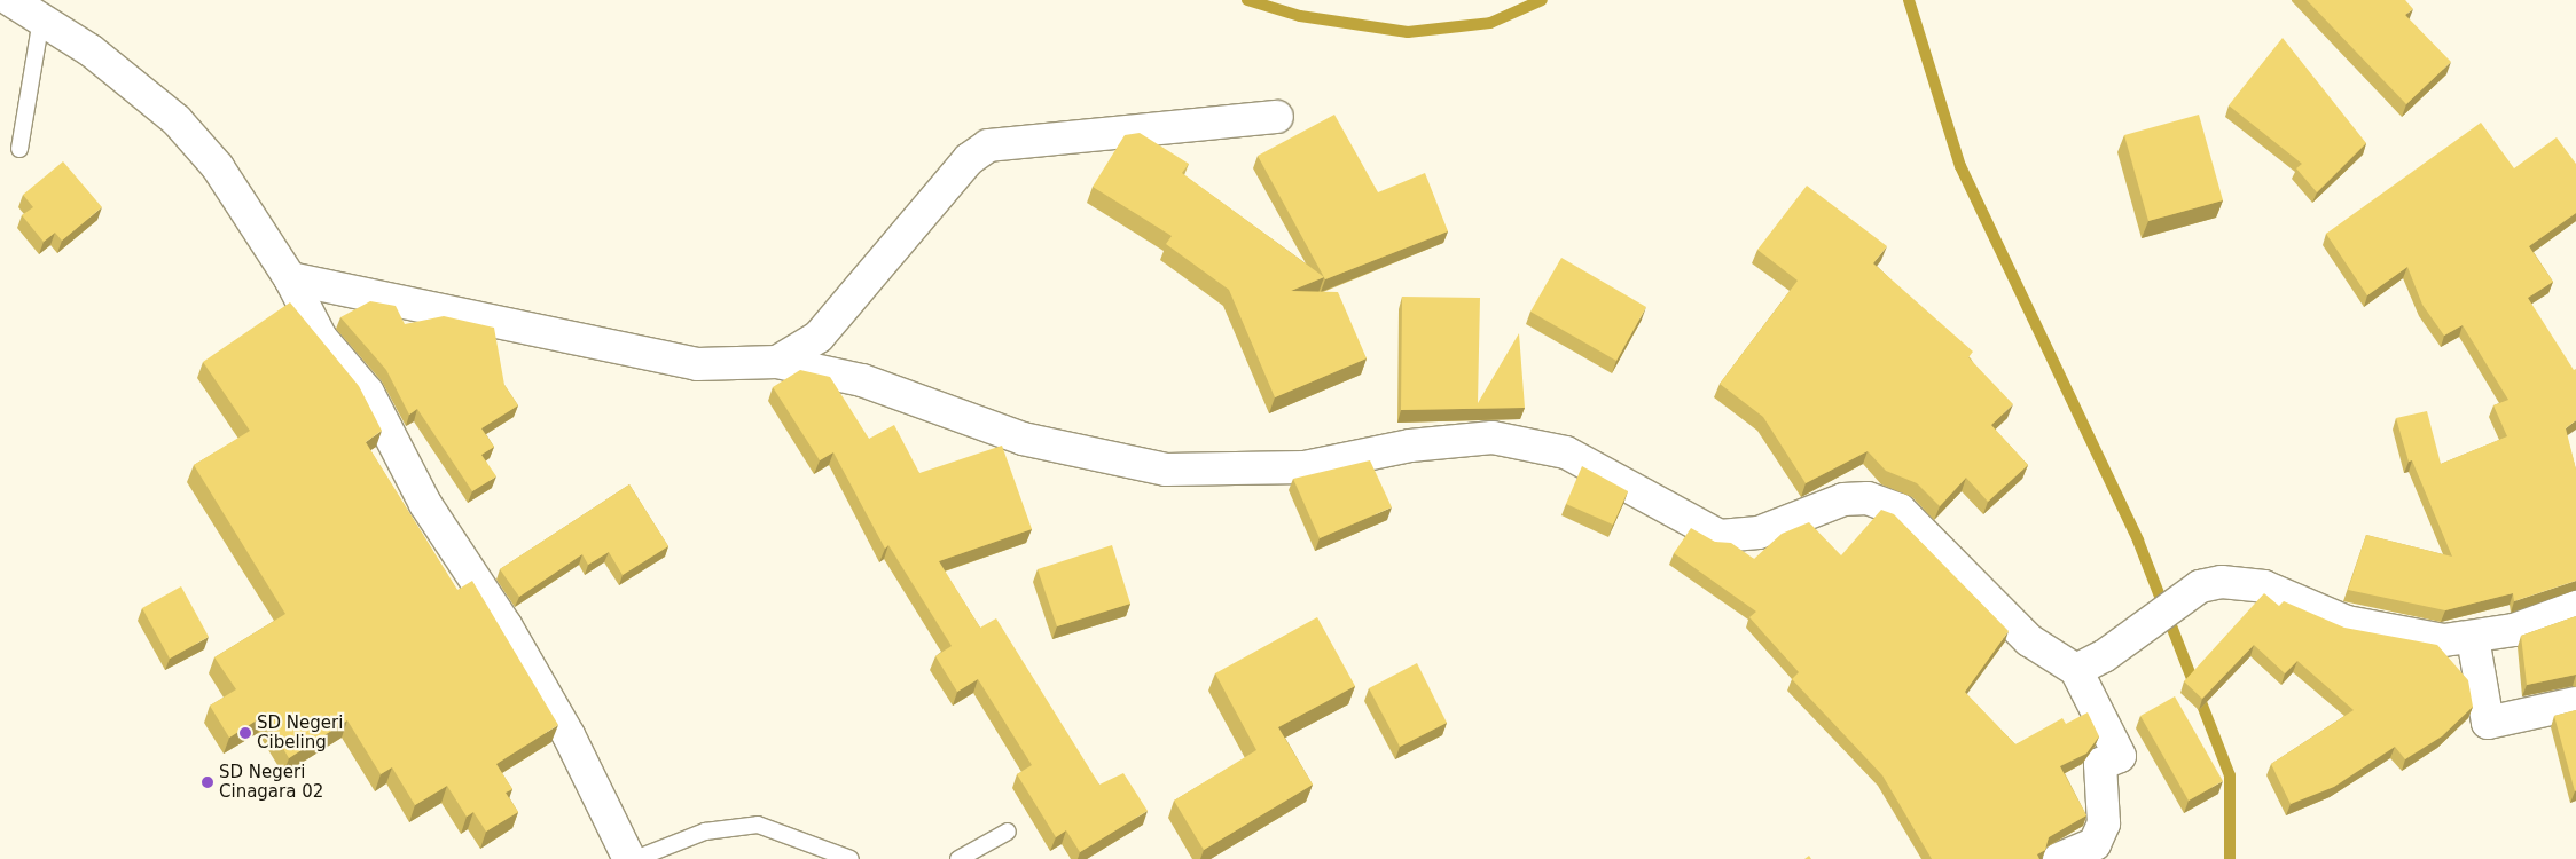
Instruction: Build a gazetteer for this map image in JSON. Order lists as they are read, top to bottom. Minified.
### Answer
{"places":["SD Negeri Cibeling","SD Negeri Cinagara 02"]}
